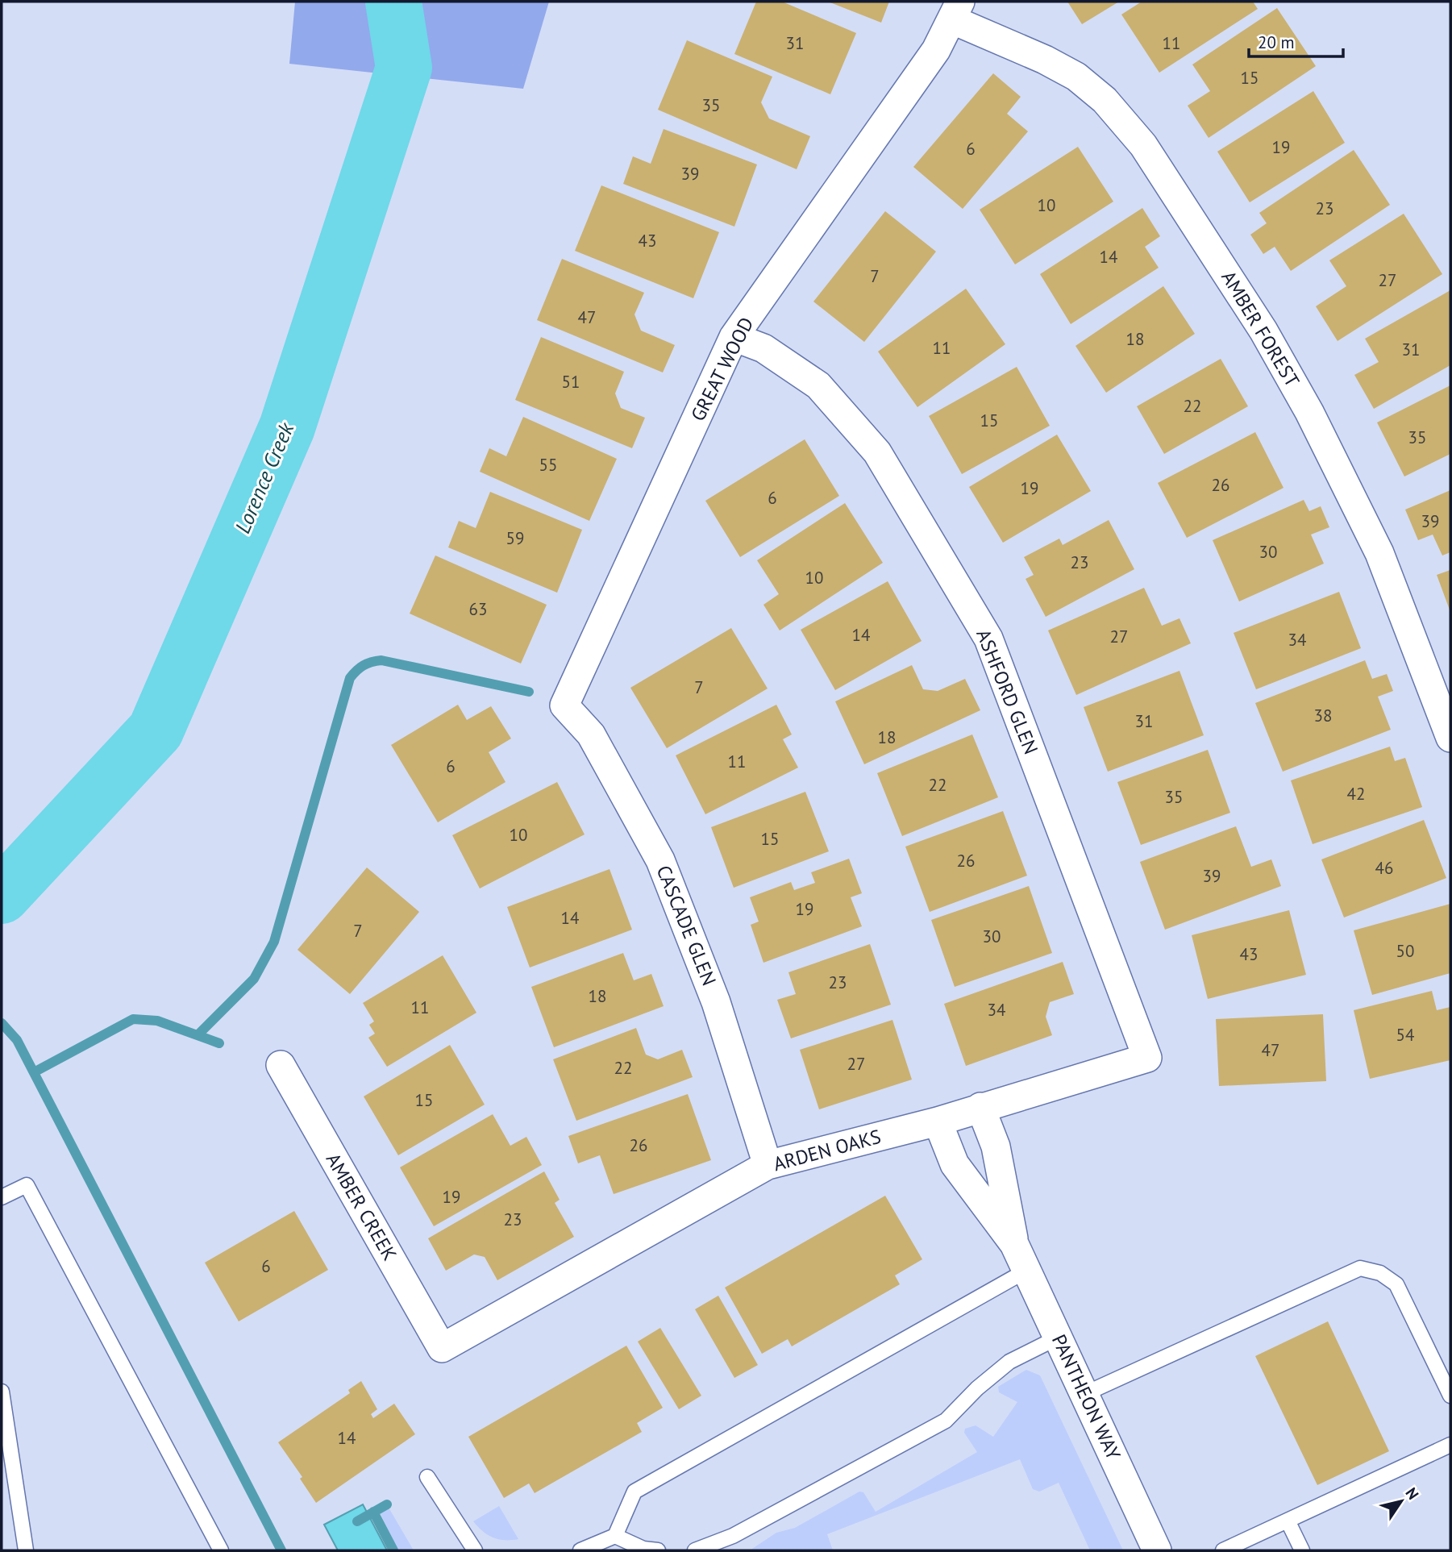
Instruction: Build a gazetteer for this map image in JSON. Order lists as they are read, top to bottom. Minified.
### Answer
{"streets":{"street":["AMBER FOREST","GREAT WOOD","ASHFORD GLEN","CASCADE GLEN","ARDEN OAKS","AMBER CREEK","PANTHEON WAY"]},"crossings":[["AMBER FOREST","GREAT WOOD"],["GREAT WOOD","ASHFORD GLEN"],["GREAT WOOD","CASCADE GLEN"],["ASHFORD GLEN","ARDEN OAKS"],["CASCADE GLEN","ARDEN OAKS"],["ARDEN OAKS","AMBER CREEK"],["ARDEN OAKS","PANTHEON WAY"]],"water":["Lorence Creek"],"house_numbers":["31","11","15","35","19","6","39","10","23","43","14","7","27","47","18","11","31","51","22","15","35","55","26","19","6","39","59","30","23","10","63","14","27","34","7","38","31","18","11","6","22","42","35","10","15","26","46","39","19","14","7","30","50","43","23","18","11","34","54","47","27","22","15","26","19","23","6","14"],"scale_bar":"20 m","north":"top right"}
